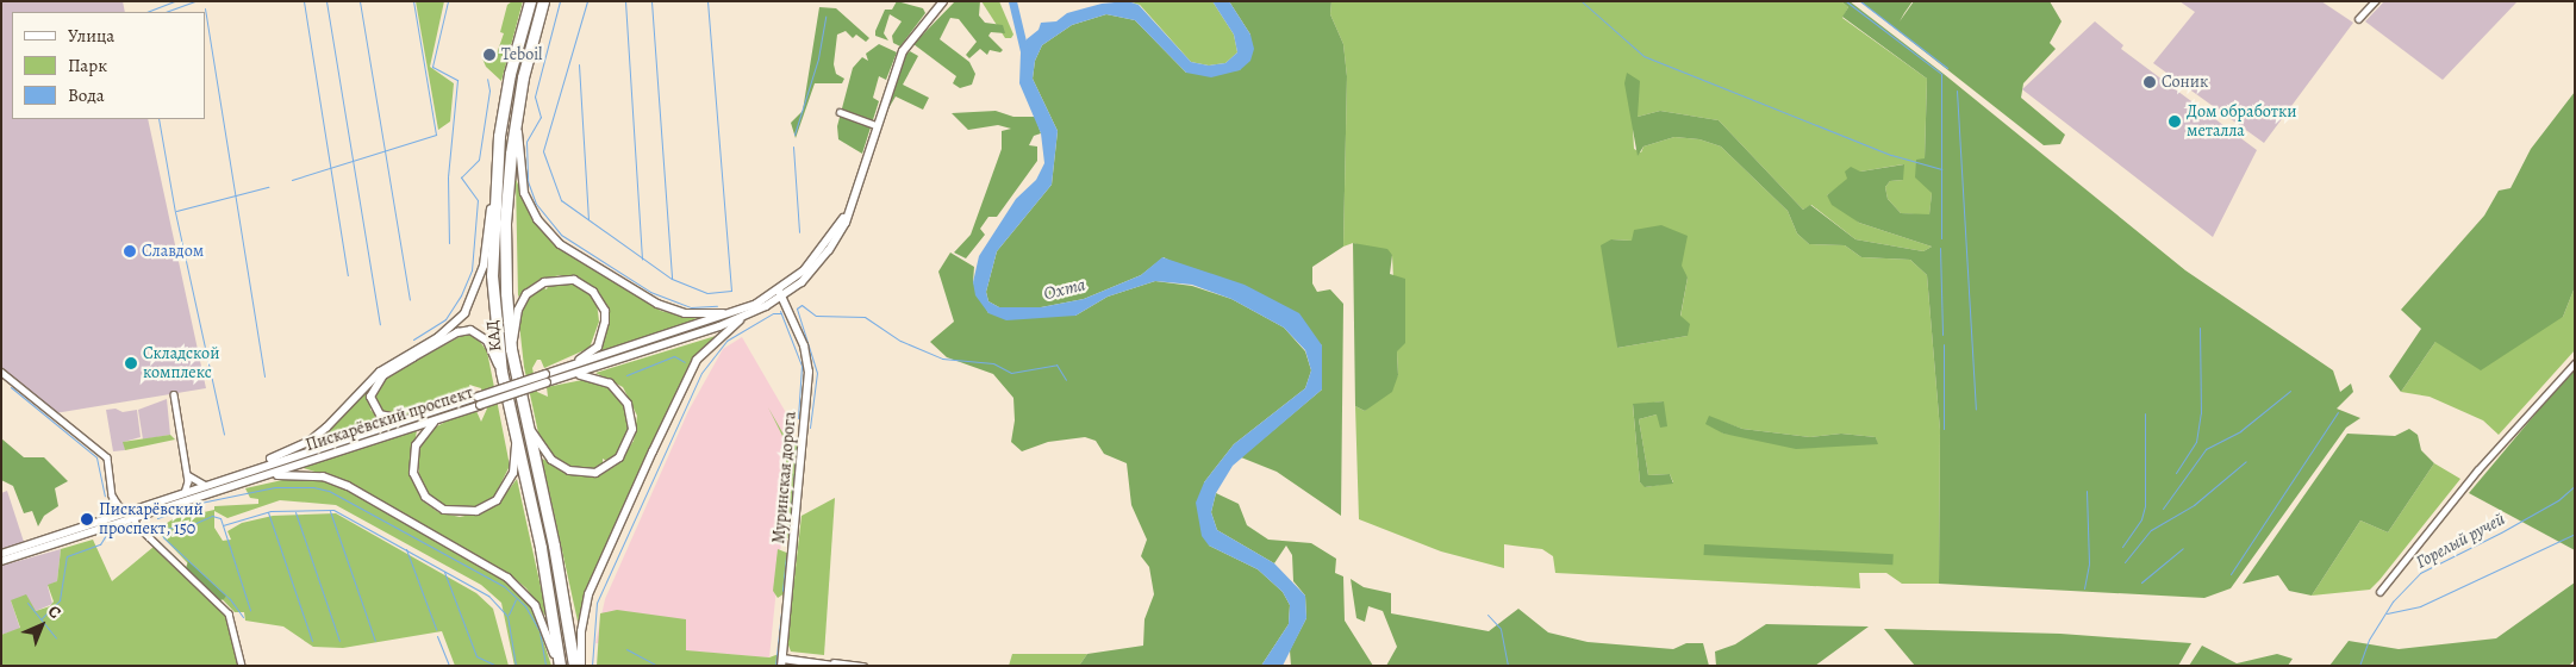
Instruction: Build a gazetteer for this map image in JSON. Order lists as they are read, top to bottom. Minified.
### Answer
{"streets":{"highway":["КАД"],"main road":["Пискарёвский проспект","Муринская дорога"]},"crossings":[["Пискарёвский проспект","Муринская дорога"]],"water":["Охта","Горелый ручей"],"places":["Teboil","Соник","Дом обработки металла","Славдом","Складской комплекс","Пискарёвский проспект, 150"],"legend":["Улица","Парк","Вода"],"north":"top right"}
